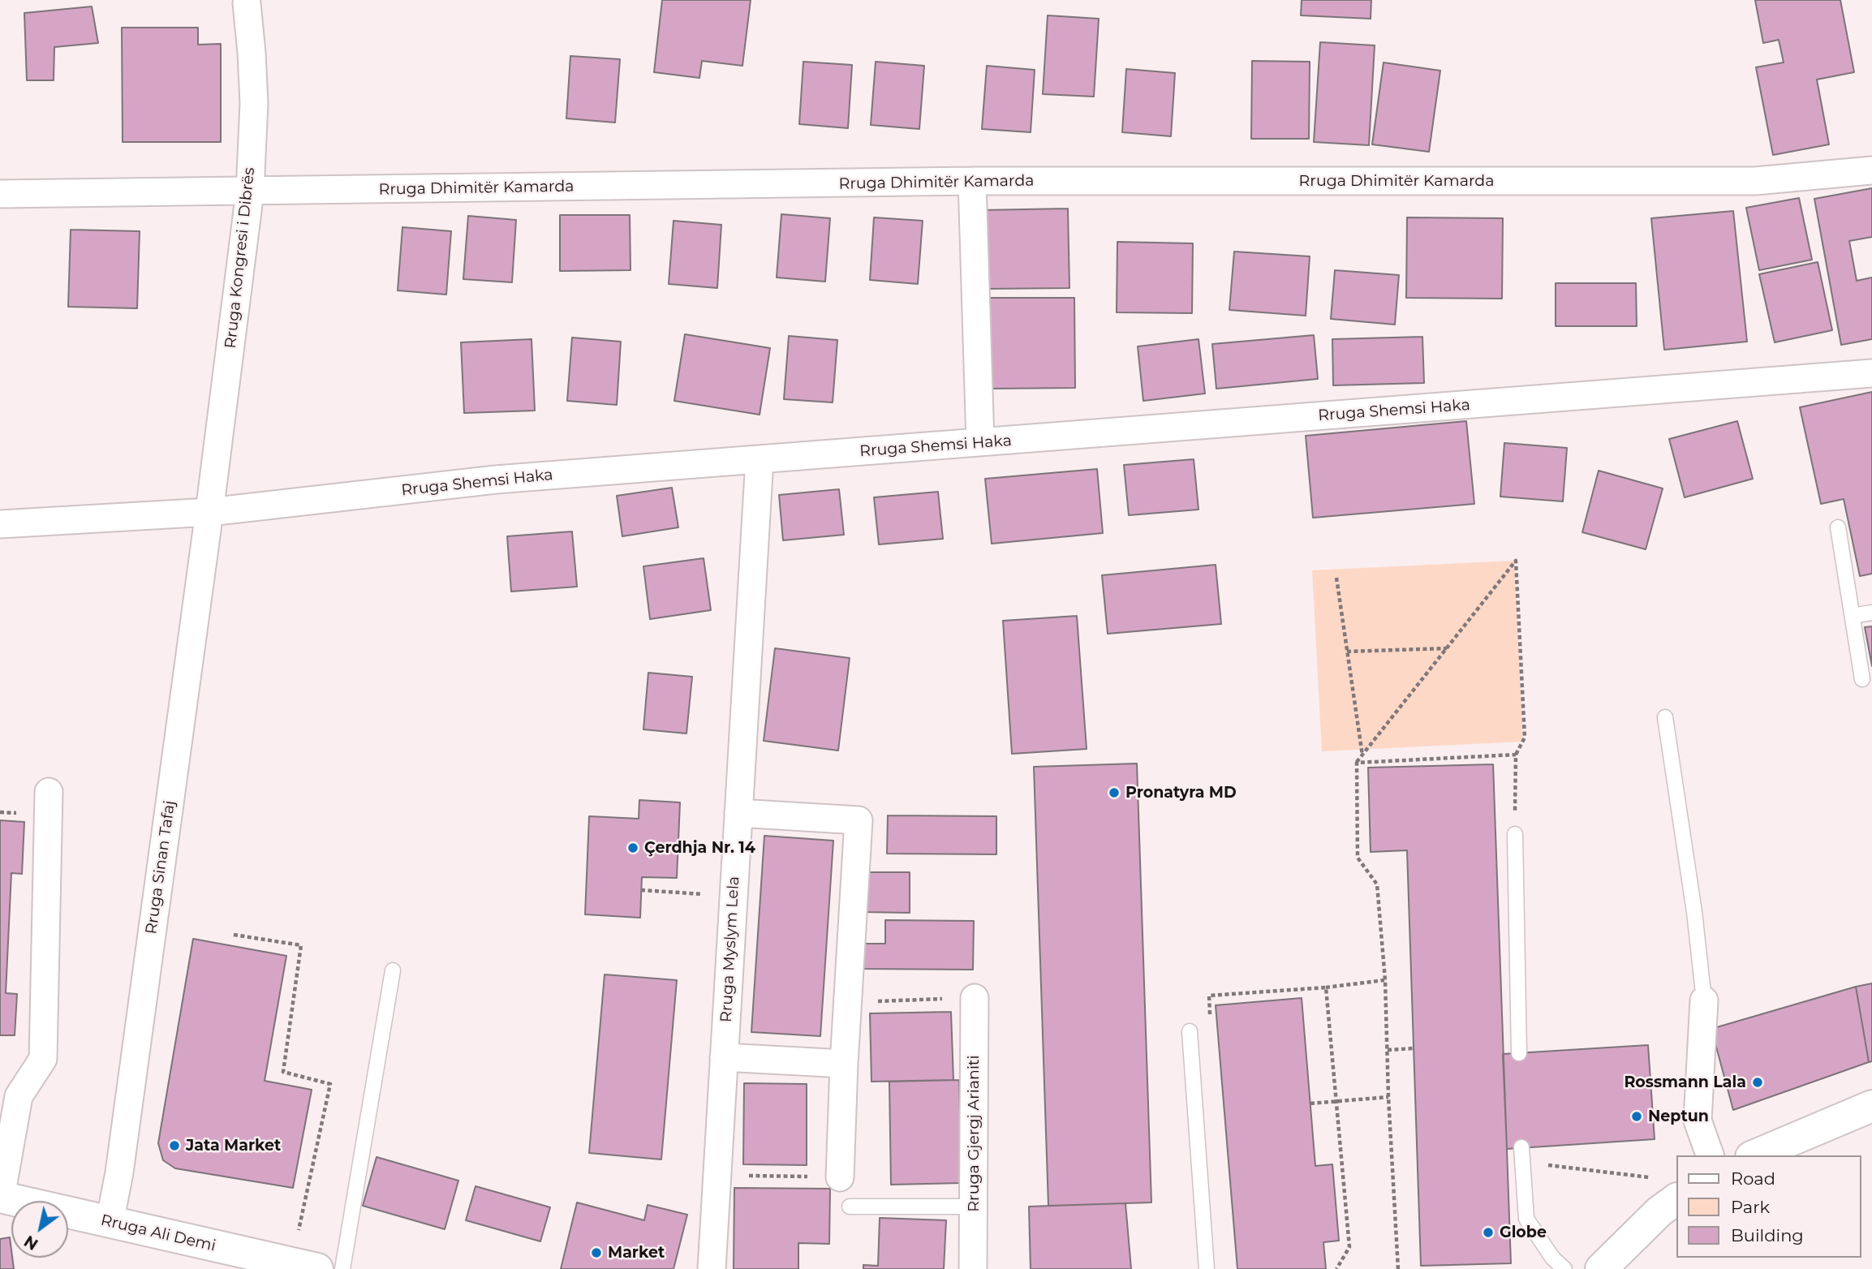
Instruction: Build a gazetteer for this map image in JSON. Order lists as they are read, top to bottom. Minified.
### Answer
{"streets":{"main road":["Rruga Ali Demi"],"street":["Rruga Dhimitër Kamarda","Rruga Kongresi i Dibrës","Rruga Shemsi Haka","Rruga Sinan Tafaj","Rruga Myslym Lela","Rruga Gjergj Arianiti"]},"crossings":[["Rruga Dhimitër Kamarda","Rruga Kongresi i Dibrës"],["Rruga Kongresi i Dibrës","Rruga Shemsi Haka"],["Rruga Kongresi i Dibrës","Rruga Sinan Tafaj"],["Rruga Shemsi Haka","Rruga Sinan Tafaj"],["Rruga Shemsi Haka","Rruga Myslym Lela"],["Rruga Sinan Tafaj","Rruga Ali Demi"]],"places":["Pronatyra MD","Çerdhja Nr. 14","Rossmann Lala","Neptun","Jata Market","Globe","Market"],"legend":["Road","Park","Building"],"north":"bottom left"}
